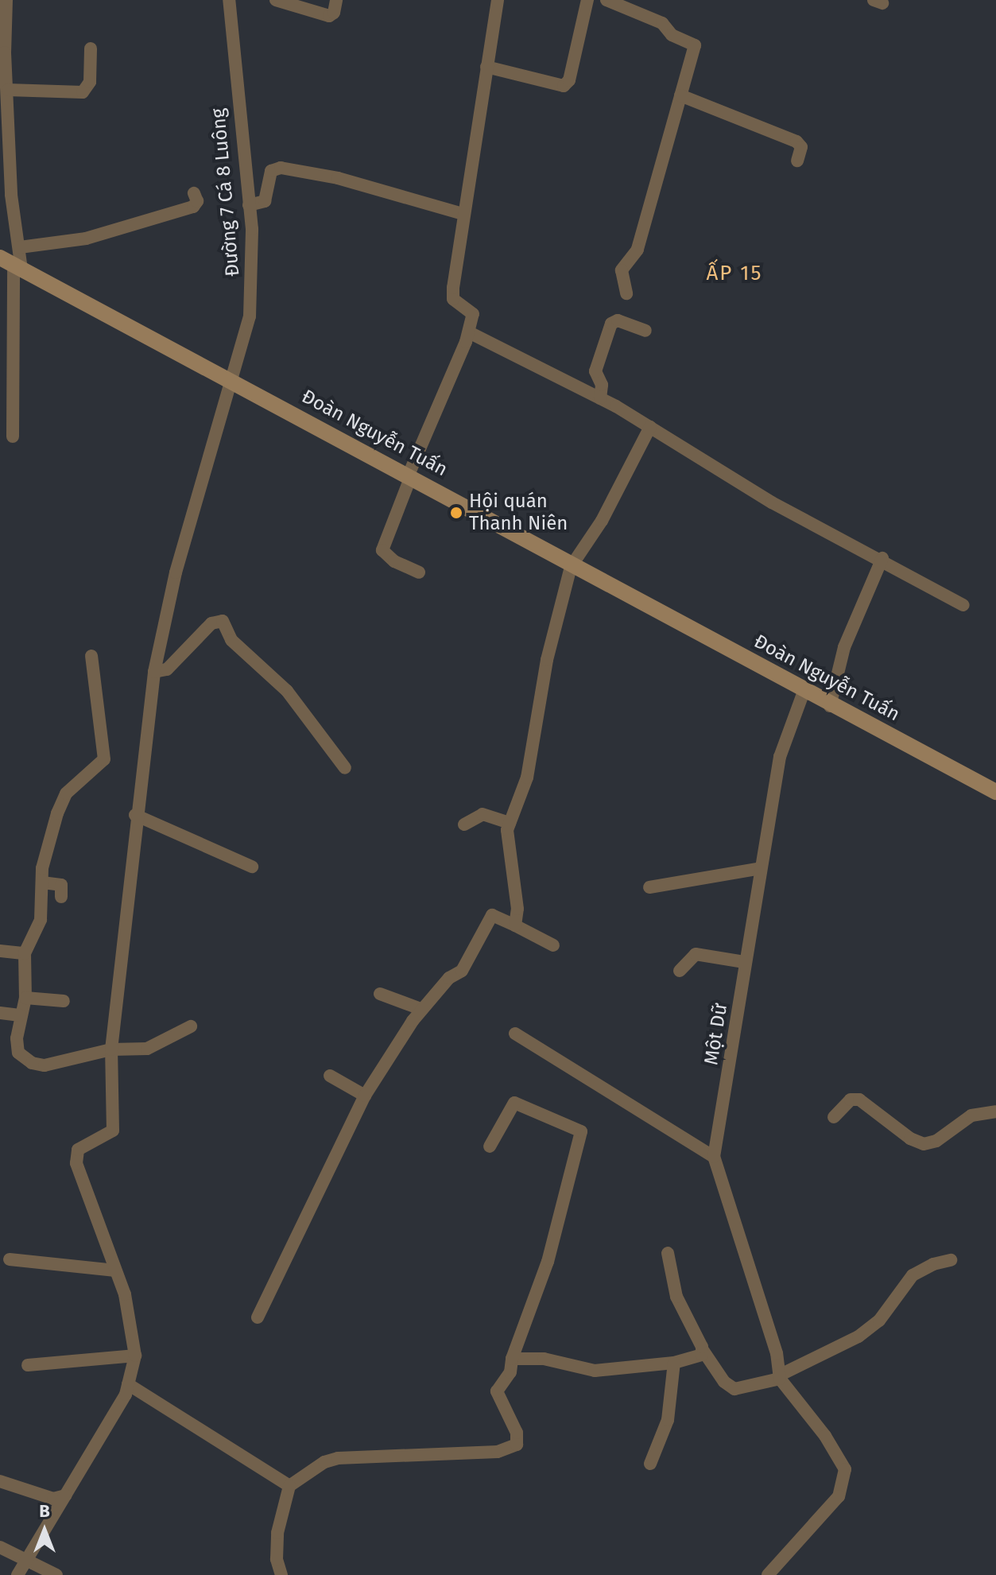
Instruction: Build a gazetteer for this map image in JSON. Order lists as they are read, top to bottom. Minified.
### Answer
{"streets":{"main road":["Đoàn Nguyễn Tuấn"],"street":["Đường 7 Cá 8 Luông","Một Dữ"]},"crossings":[["Đường 7 Cá 8 Luông","Đoàn Nguyễn Tuấn"],["Đoàn Nguyễn Tuấn","Một Dữ"]],"districts":["ẤP 15"],"places":["Hội quán Thanh Niên"],"north":"top"}
